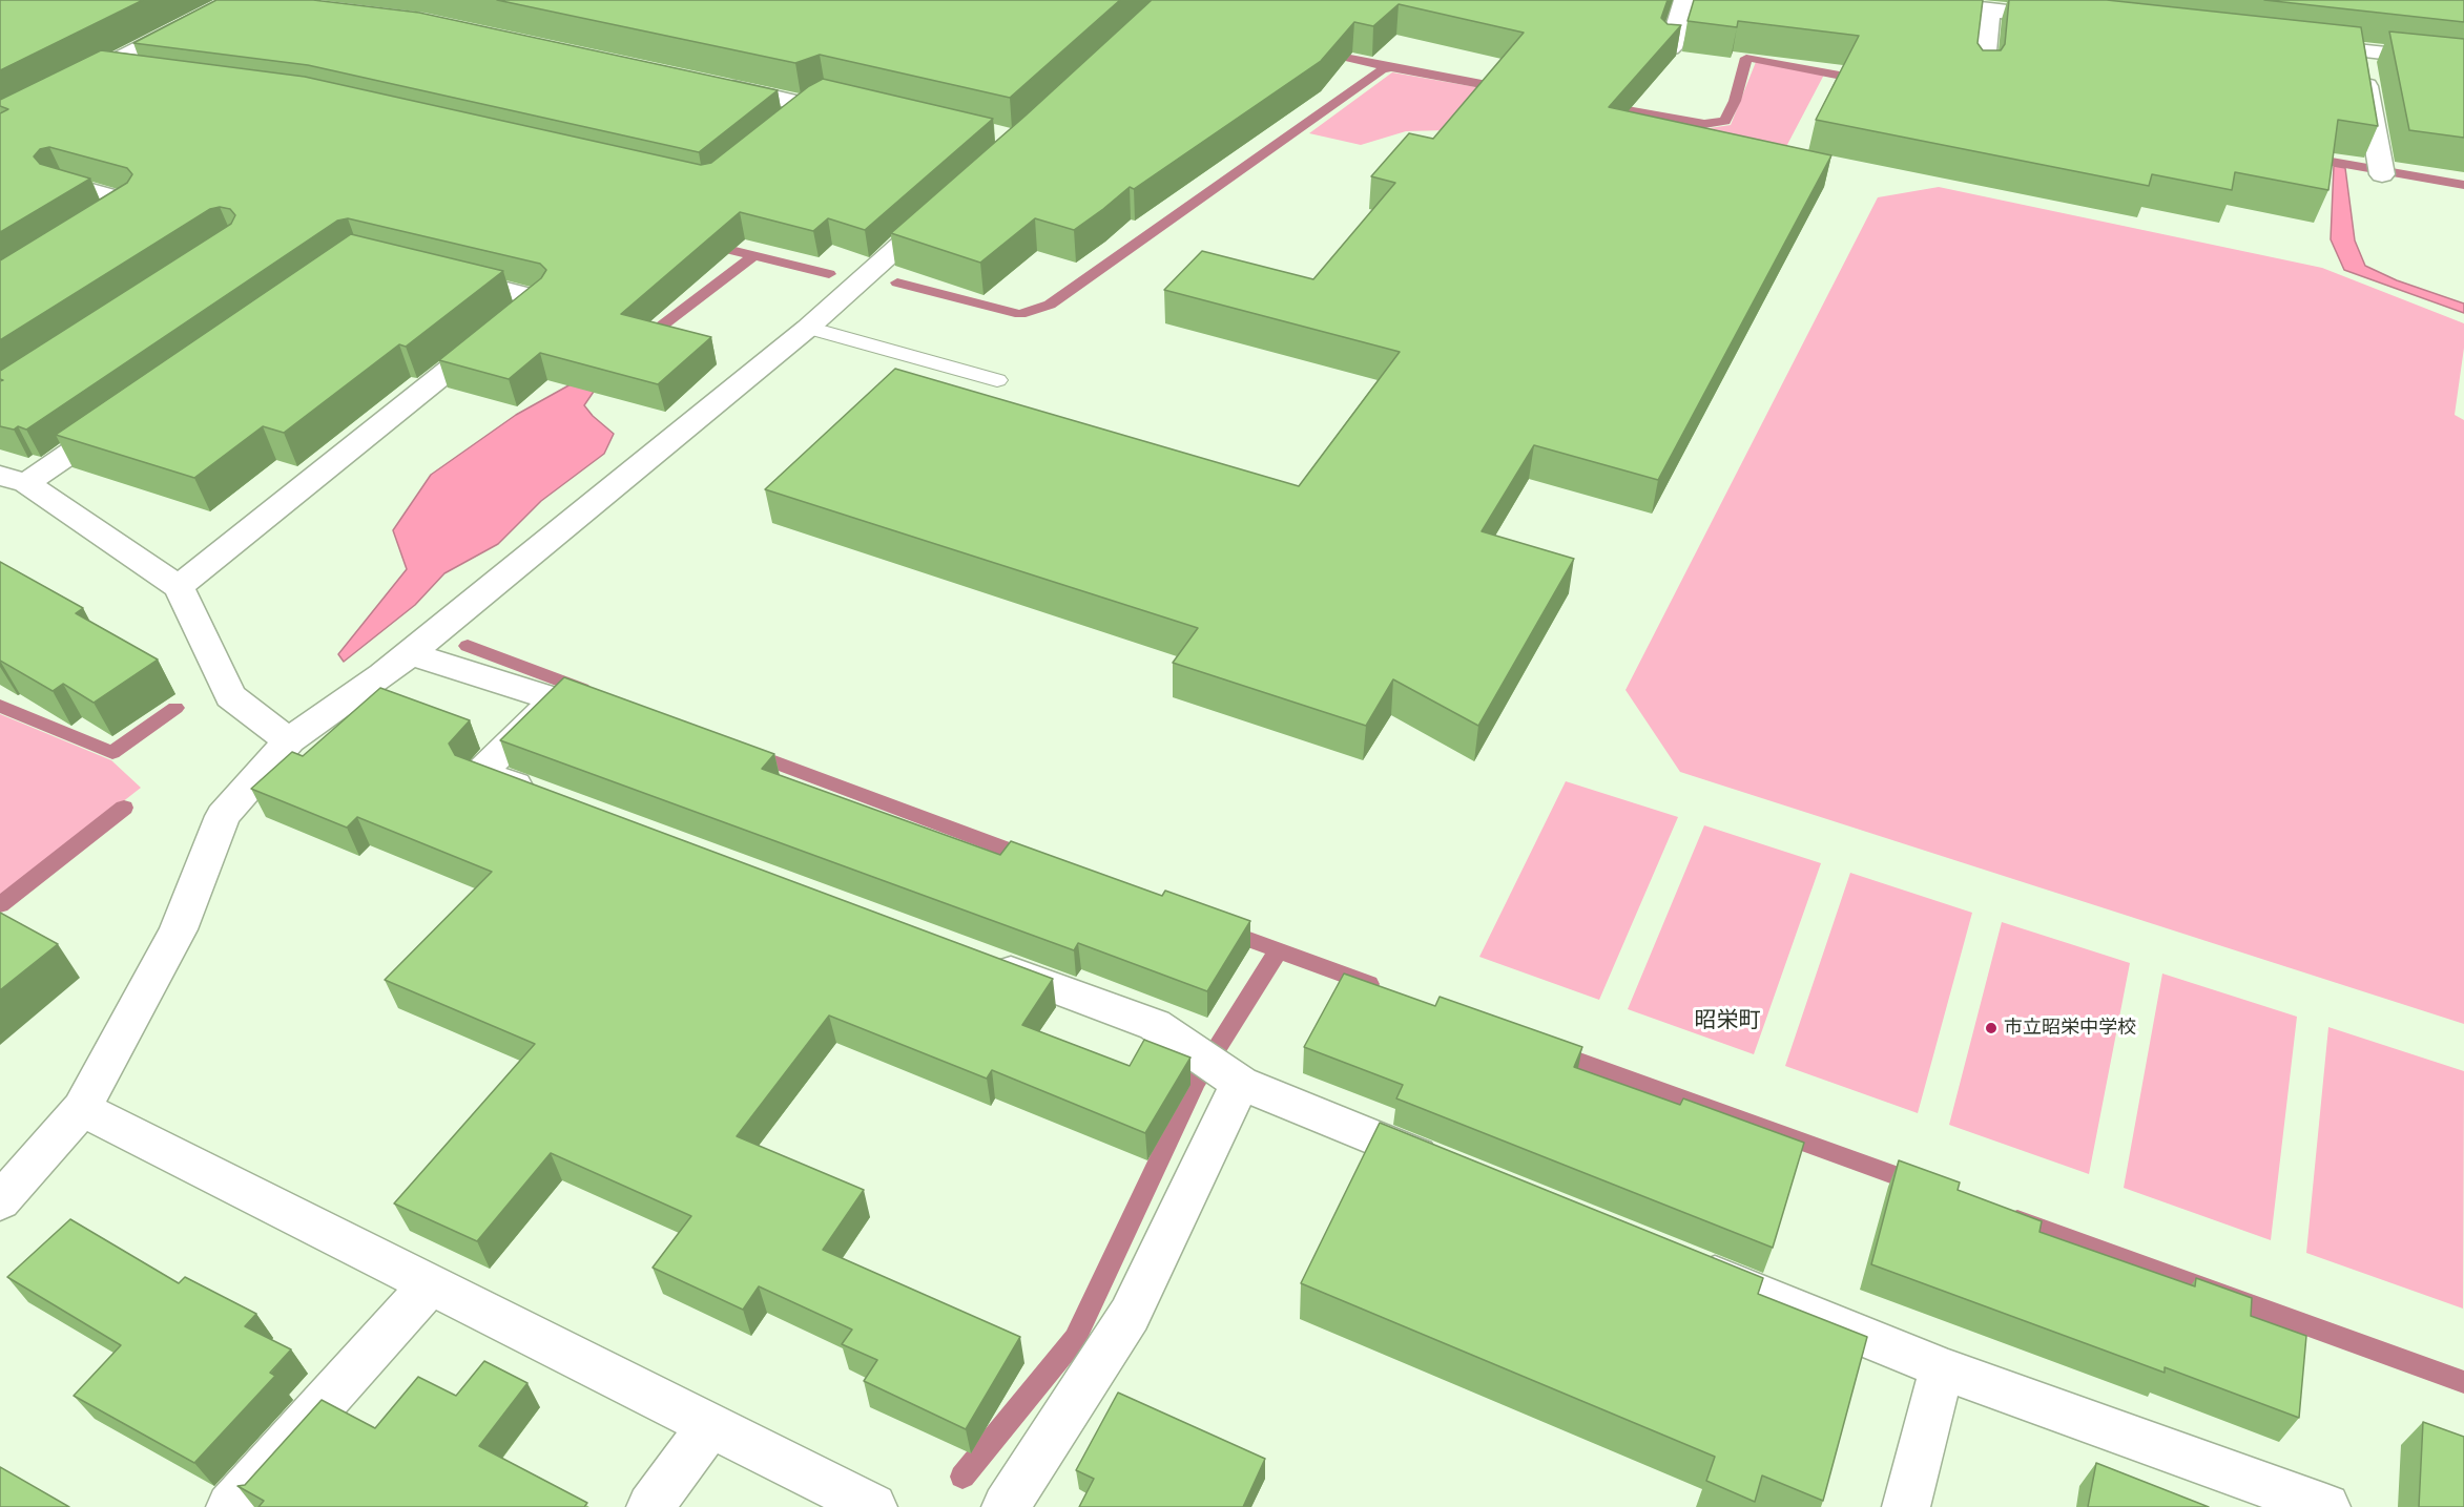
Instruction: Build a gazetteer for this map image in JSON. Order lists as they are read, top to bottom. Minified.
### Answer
{"districts":["昭栄町"],"places":["市立昭栄中学校"]}
